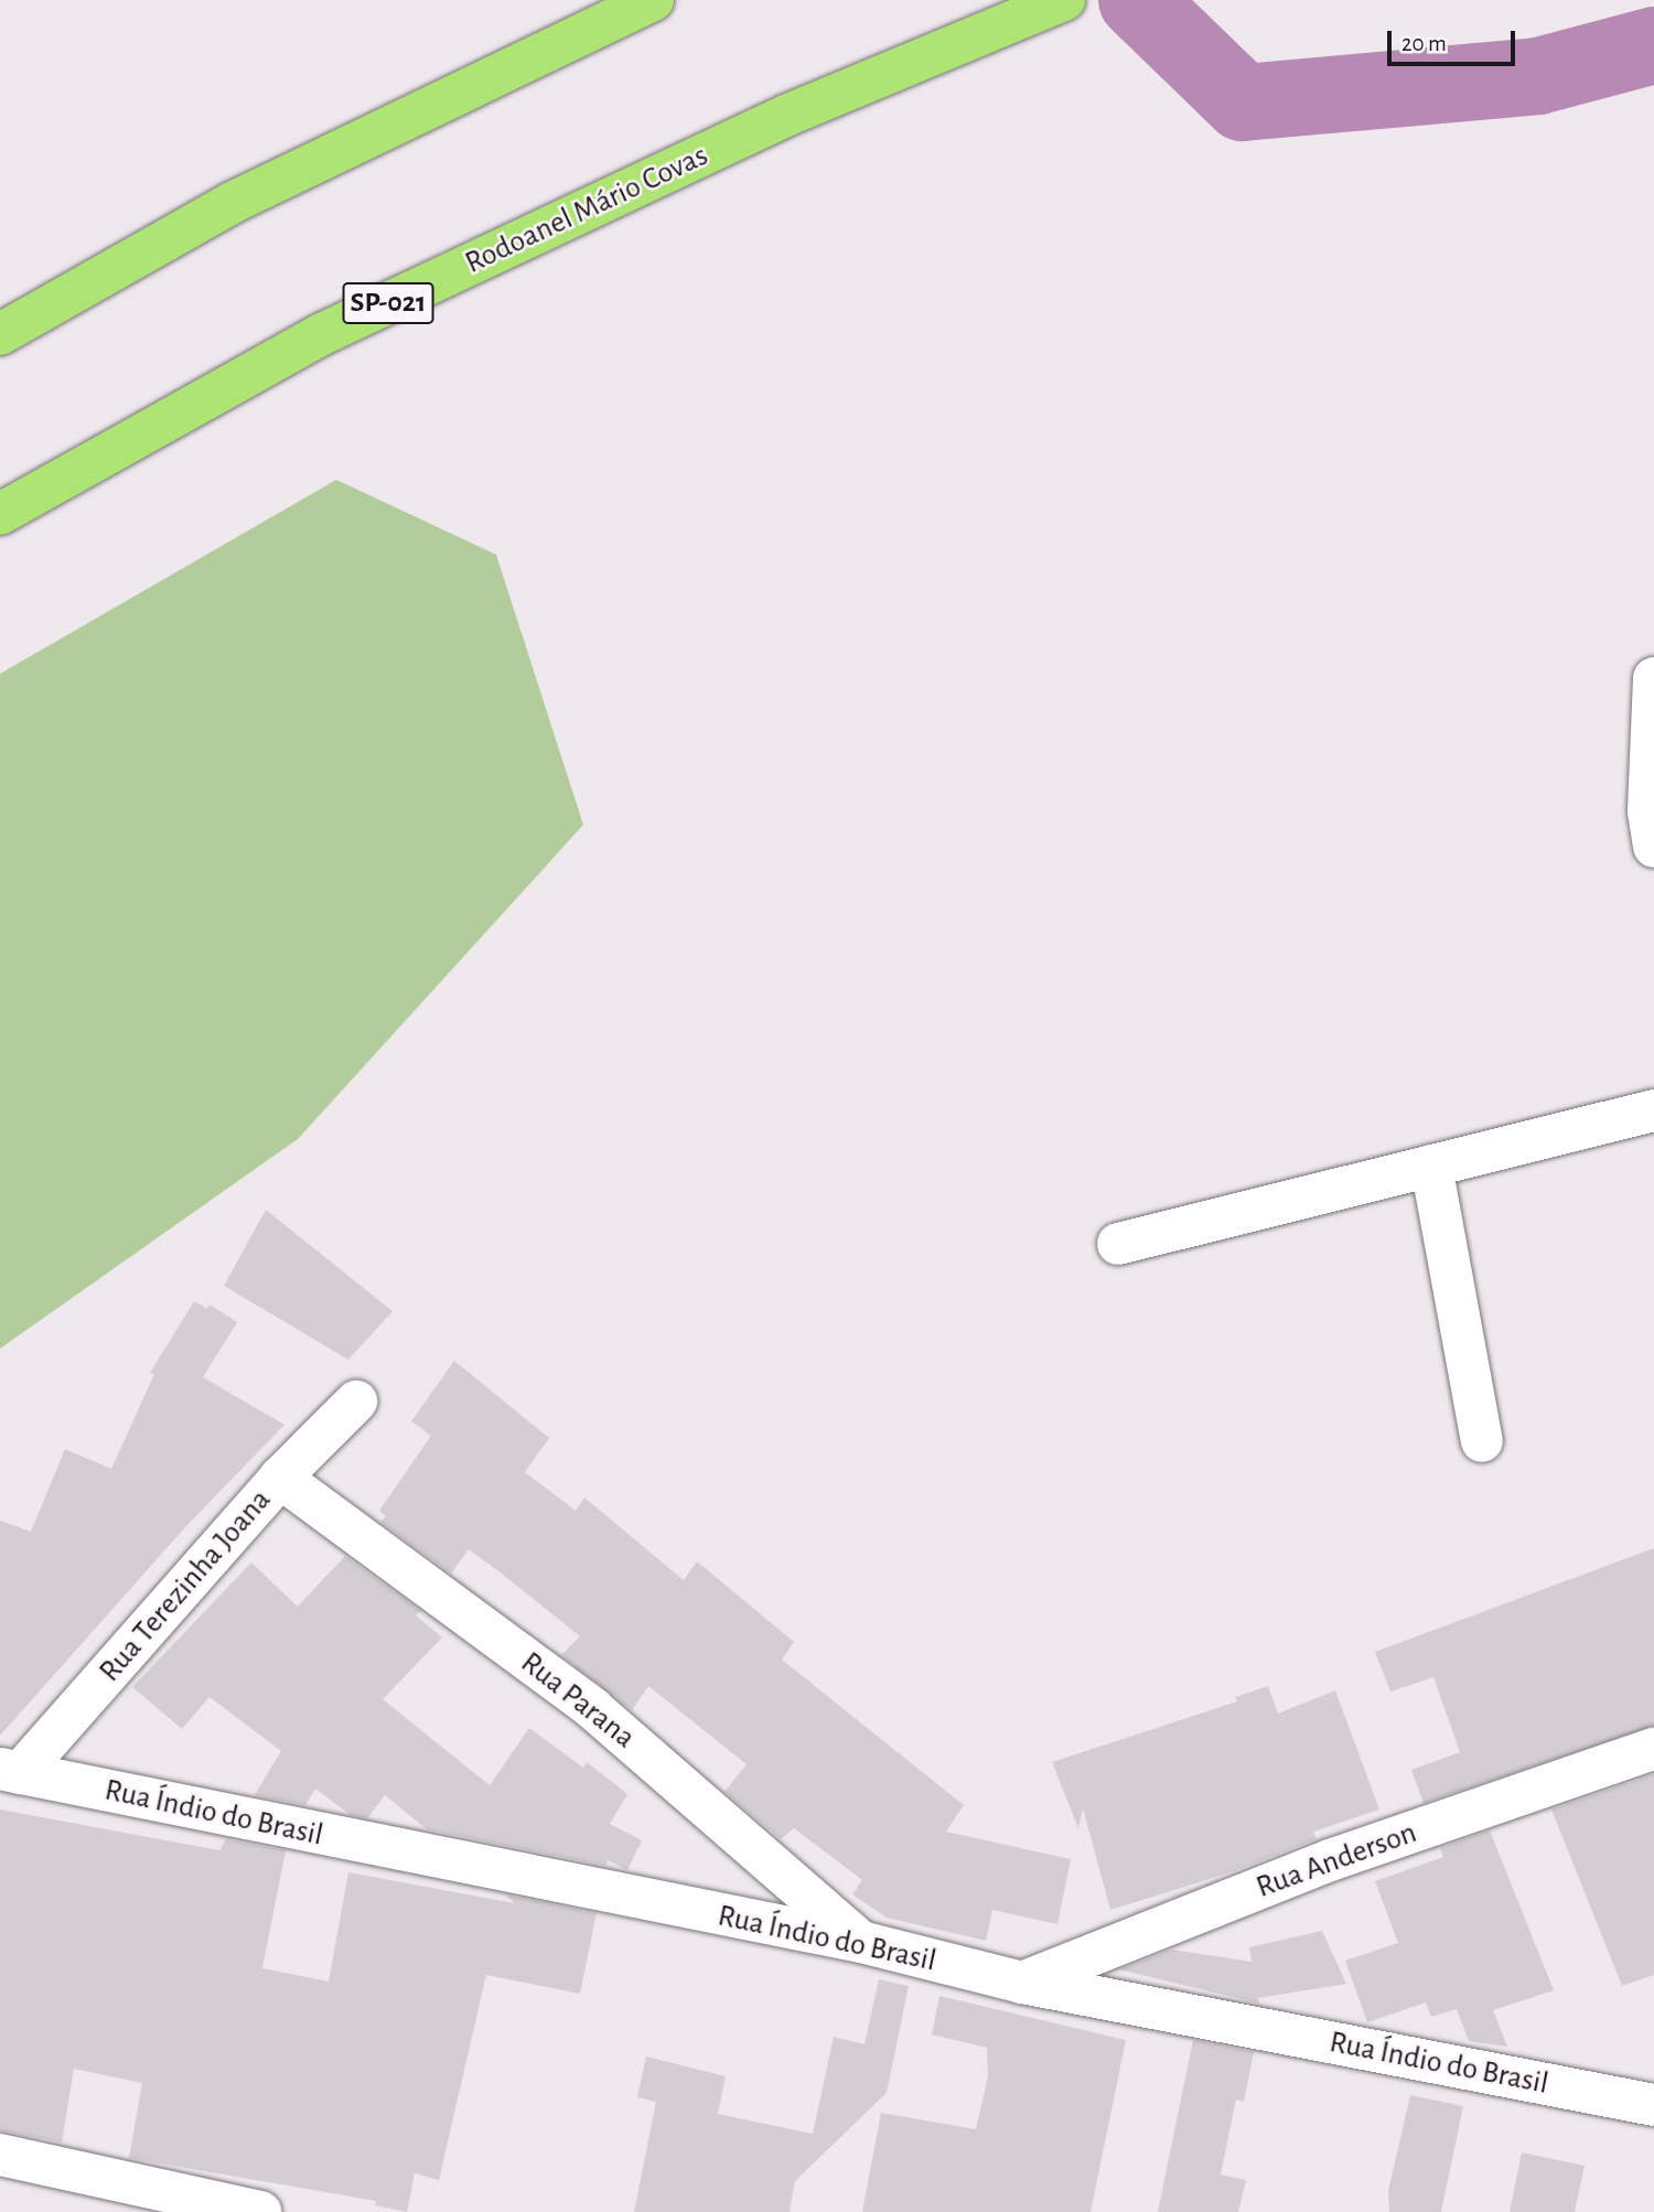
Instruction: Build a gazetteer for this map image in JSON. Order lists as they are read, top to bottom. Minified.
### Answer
{"streets":{"highway":["Rodoanel Mário Covas","SP-021"],"street":["Rua Terezinha Joana","Rua Parana","Rua Índio do Brasil","Rua Anderson"]},"crossings":[["Rua Terezinha Joana","Rua Parana"],["Rua Terezinha Joana","Rua Índio do Brasil"],["Rua Parana","Rua Índio do Brasil"],["Rua Índio do Brasil","Rua Anderson"]],"scale_bar":"20 m"}
